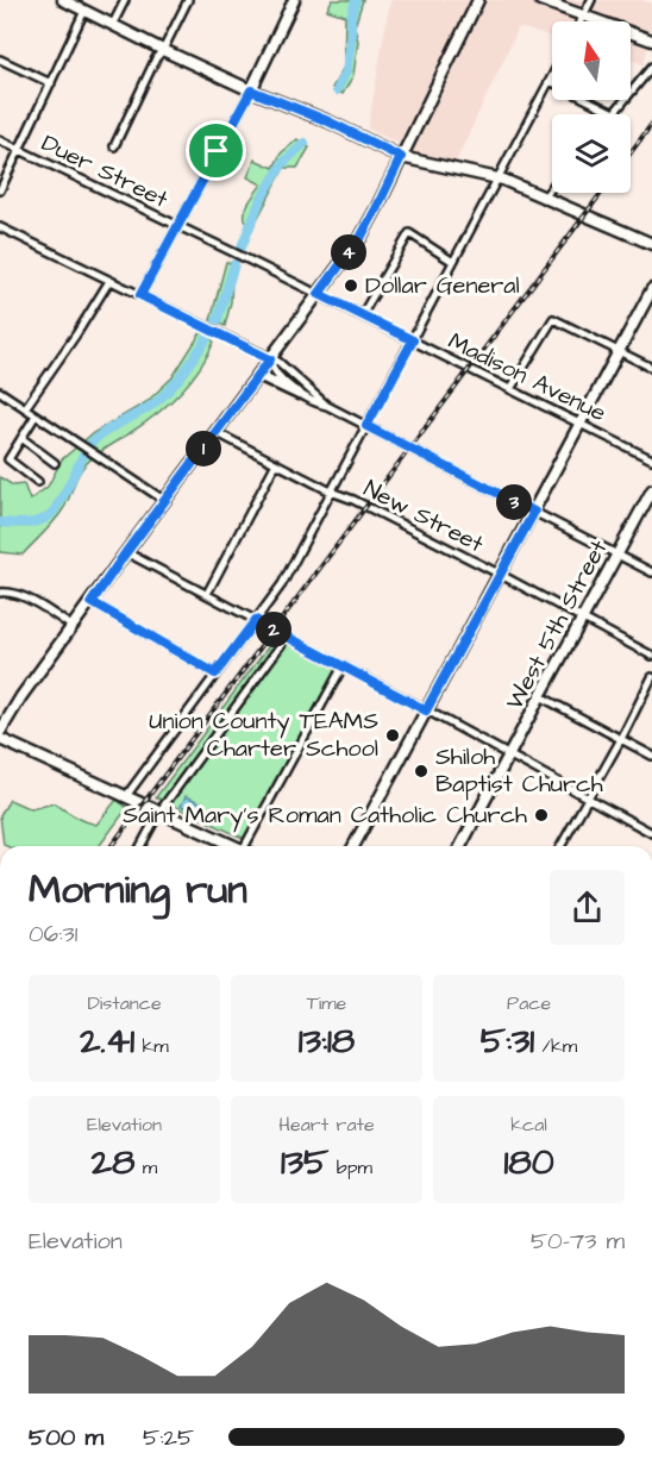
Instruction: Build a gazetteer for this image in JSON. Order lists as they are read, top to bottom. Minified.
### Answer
{"streets":{"main road":["West 5th Street"],"street":["Duer Street","Madison Avenue","New Street"]},"crossings":[["Duer Street","Madison Avenue"],["New Street","West 5th Street"]],"places":["Dollar General","Union County TEAMS Charter School","Shiloh Baptist Church","Saint Mary's Roman Catholic Church"],"north":"top","page":{"pins":["4","1","3","2"],"heading":["Morning run","06:31"],"stats":[["Distance","2.41 km"],["Time","13:18"],["Pace","5:31 /km"],["Elevation","28 m"],["Heart rate","135 bpm"],["kcal","180"]],"chart":["Elevation","50–73 m"],"list":[{"name":"500 m","note":"5:25"}]}}
